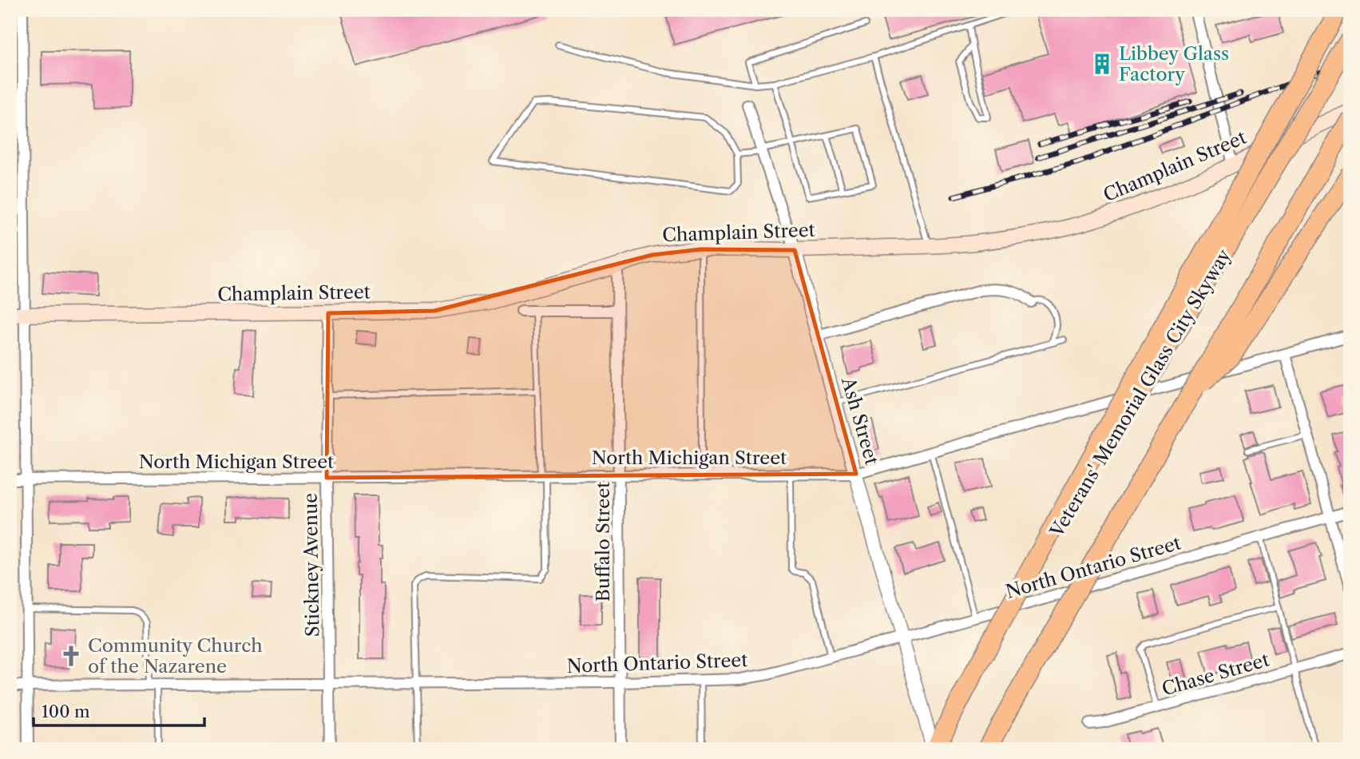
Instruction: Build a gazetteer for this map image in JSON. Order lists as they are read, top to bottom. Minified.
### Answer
{"streets":{"highway":["Veterans' Memorial Glass City Skyway"],"main road":["Champlain Street"],"street":["Ash Street","North Michigan Street","Buffalo Street","Stickney Avenue","North Ontario Street","Chase Street"]},"crossings":[["Champlain Street","Ash Street"],["Champlain Street","Buffalo Street"],["Champlain Street","Stickney Avenue"],["Veterans' Memorial Glass City Skyway","Ash Street"],["Ash Street","North Michigan Street"],["Ash Street","North Ontario Street"],["North Michigan Street","Buffalo Street"],["North Michigan Street","Stickney Avenue"],["Buffalo Street","North Ontario Street"],["Stickney Avenue","North Ontario Street"]],"places":{"building":["Libbey Glass Factory"],"church":["Community Church of the Nazarene"]},"scale_bar":"100 m"}
